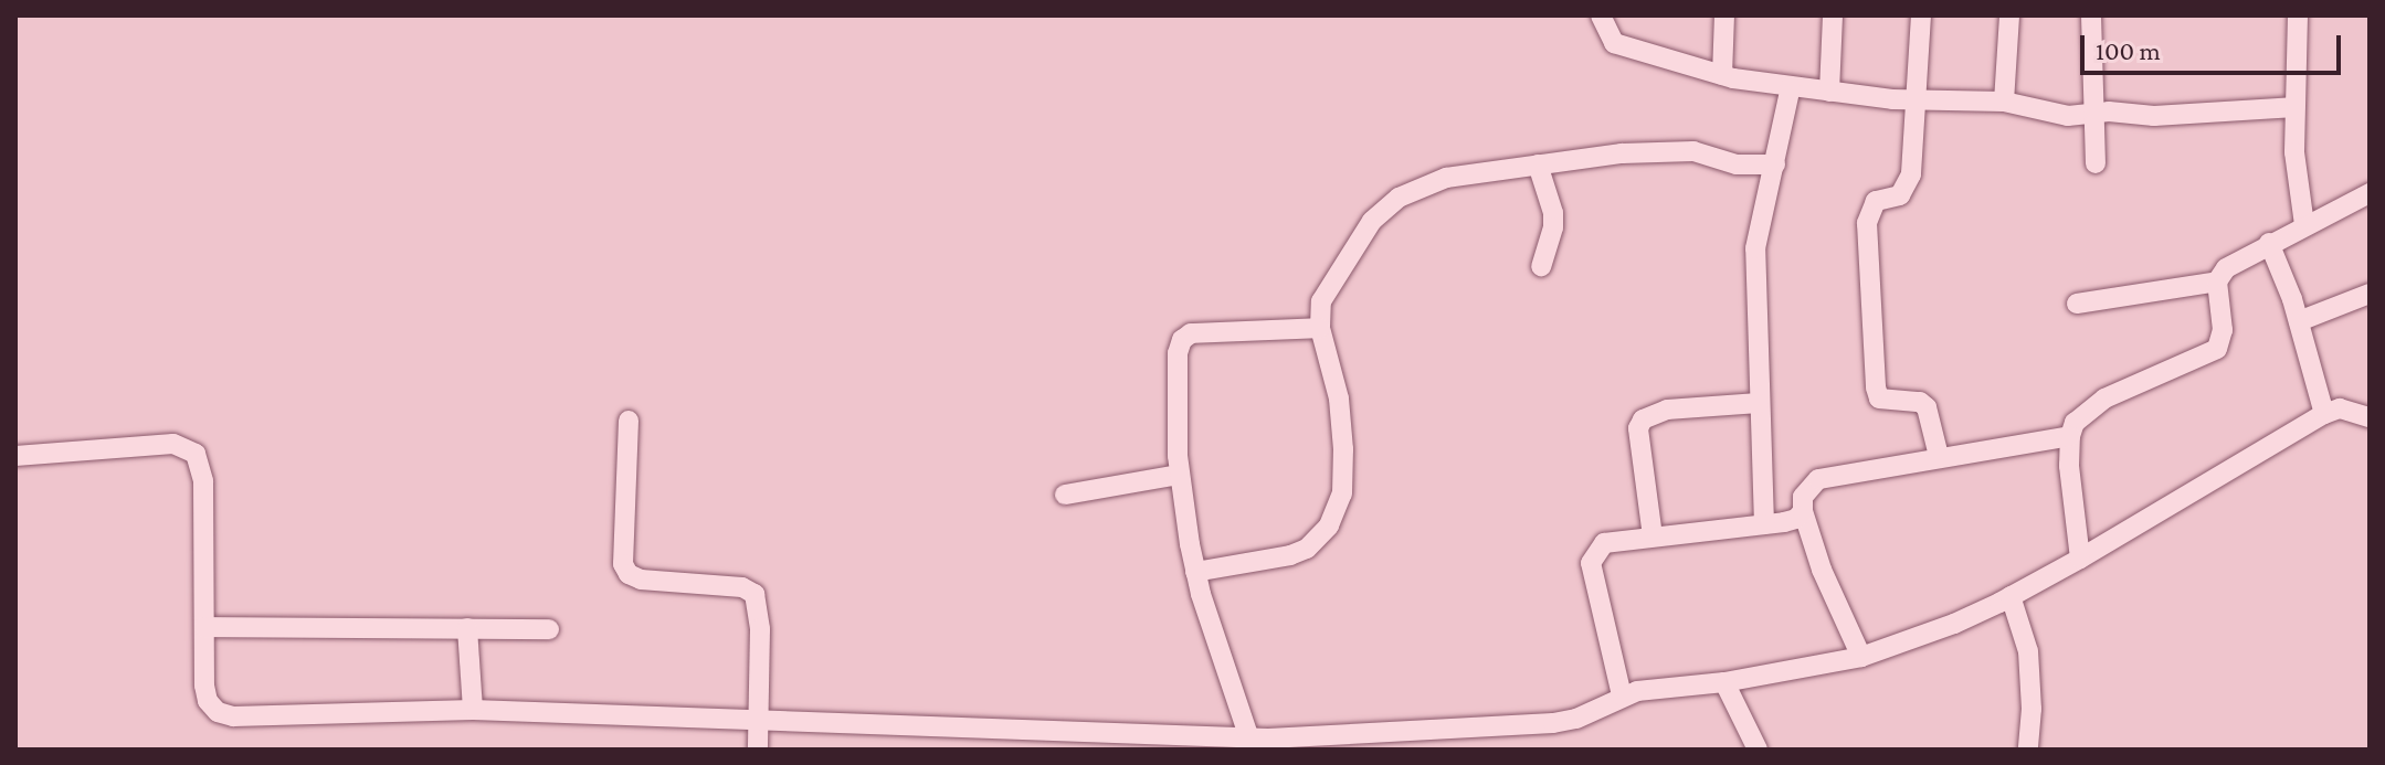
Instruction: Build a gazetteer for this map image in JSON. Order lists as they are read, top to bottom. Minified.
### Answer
{"scale_bar":"100 m"}
